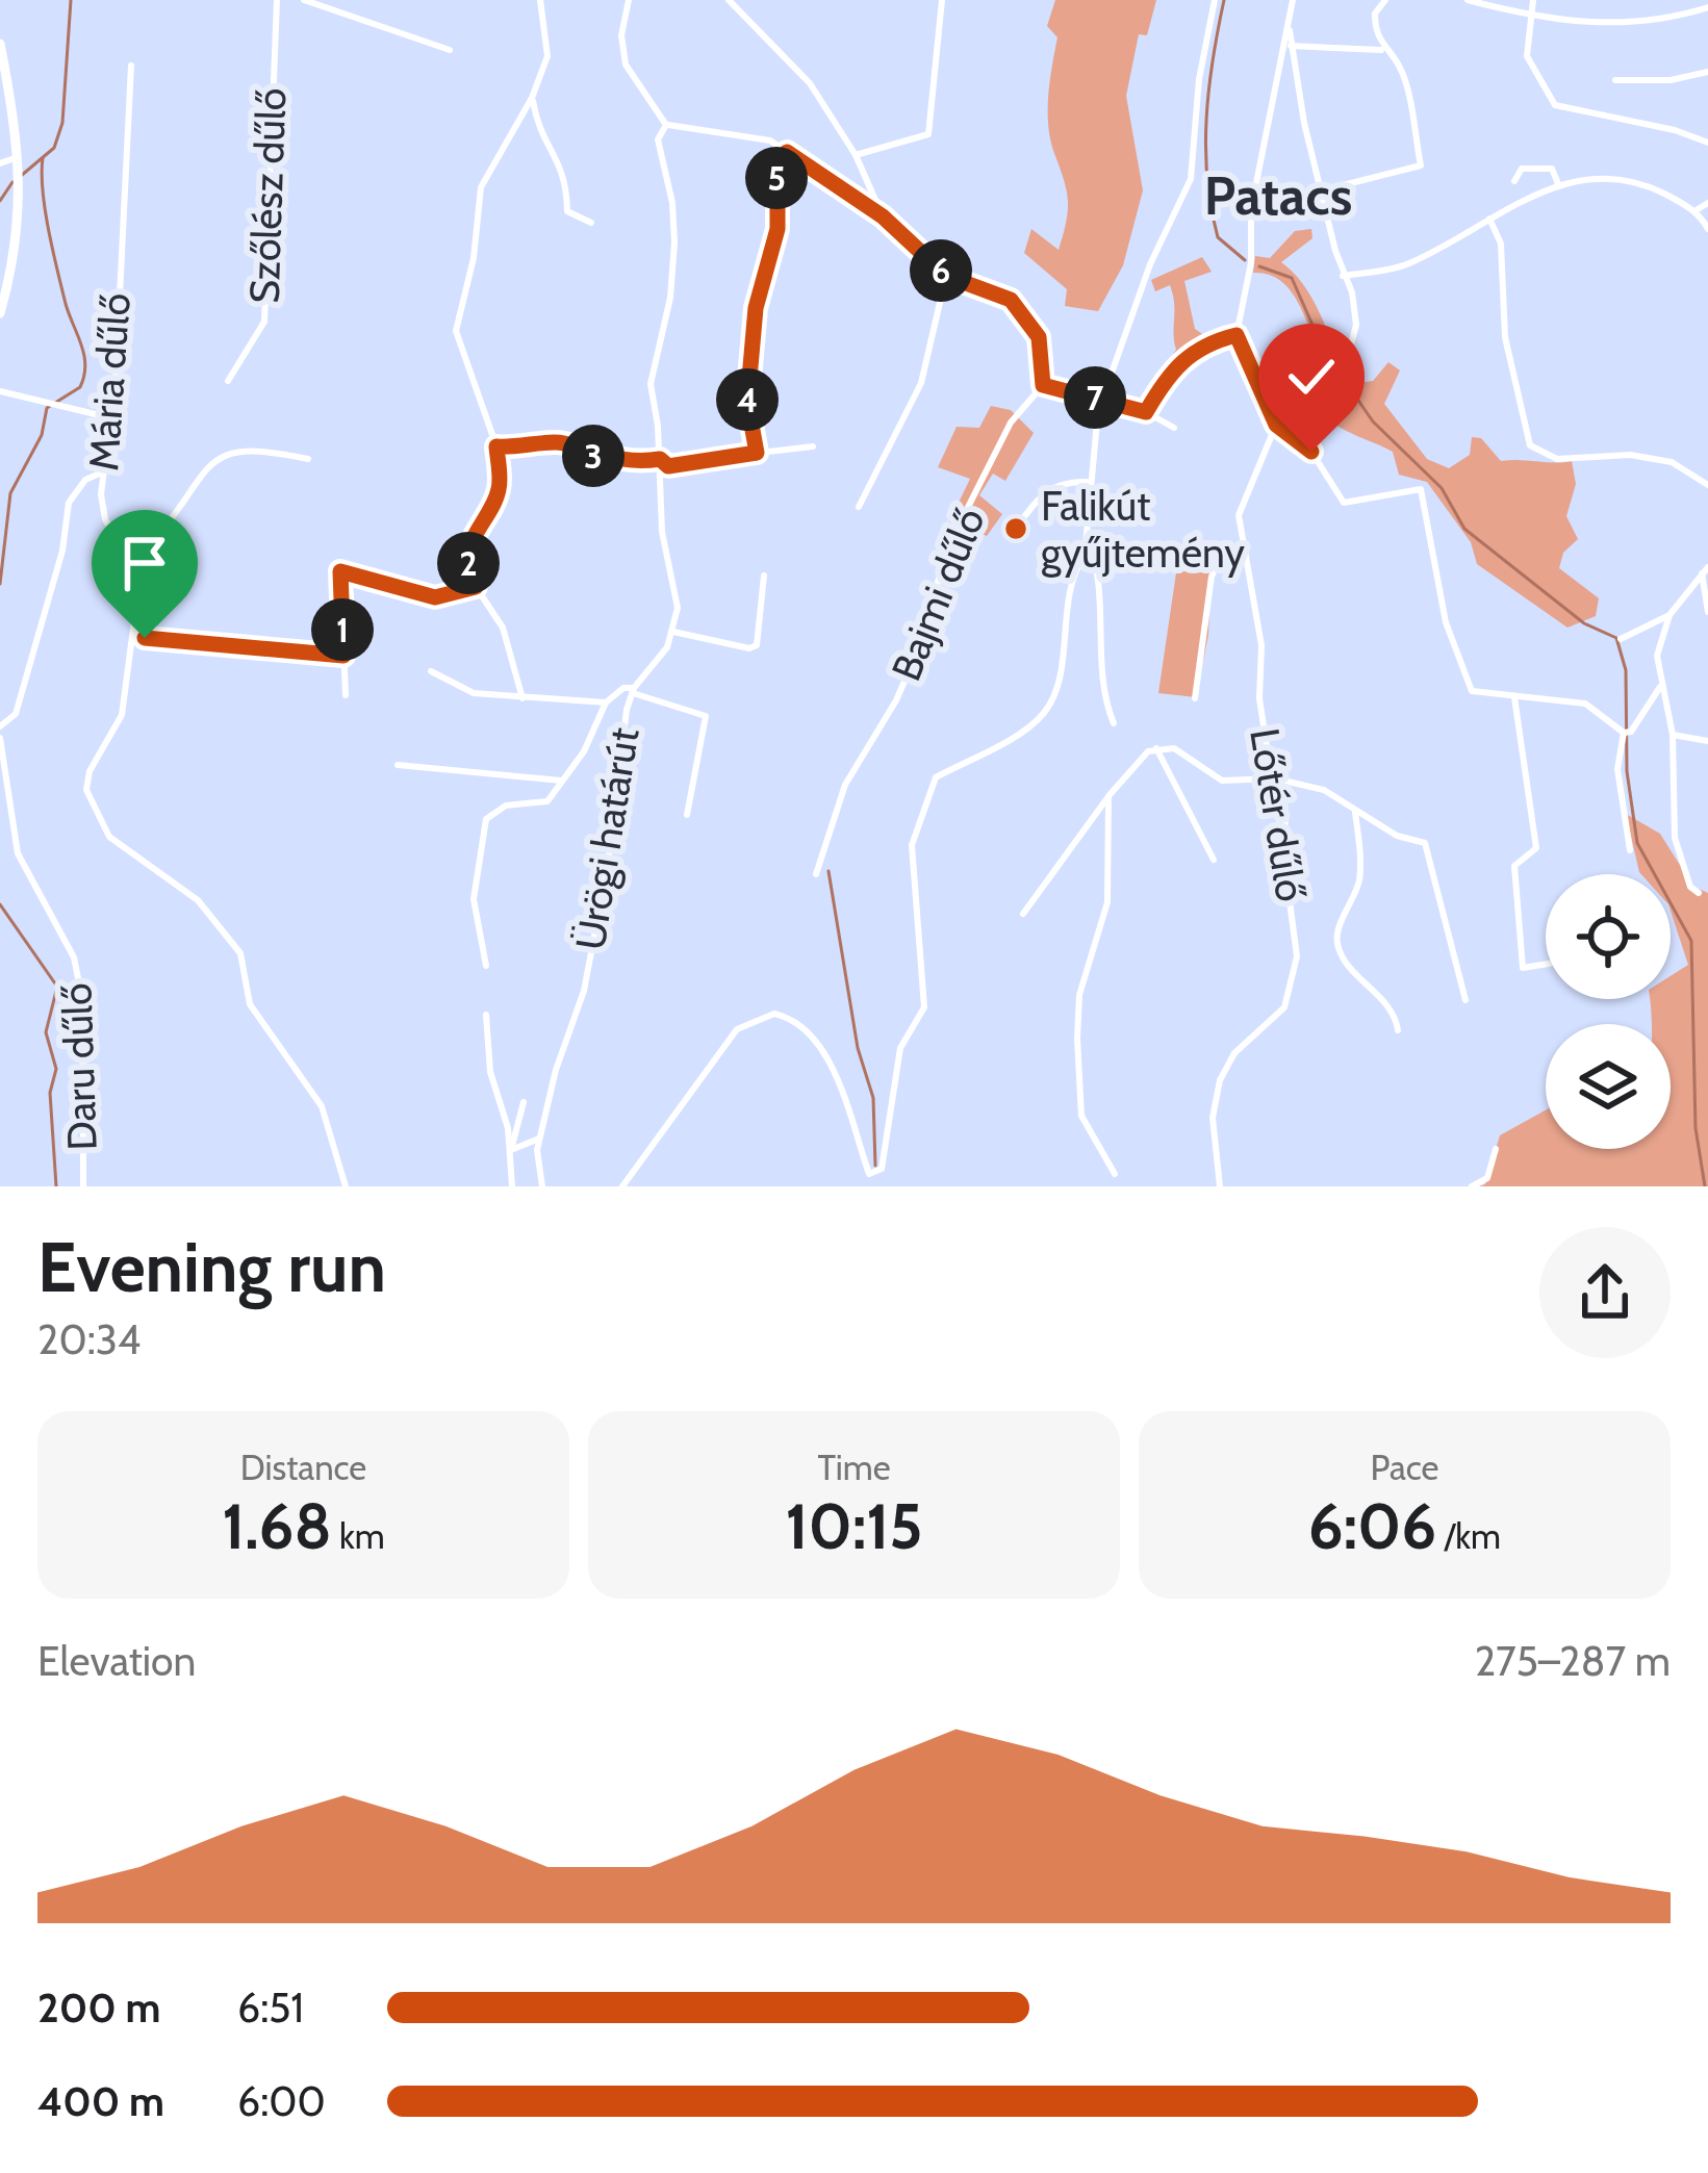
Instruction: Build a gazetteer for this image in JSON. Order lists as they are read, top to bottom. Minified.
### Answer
{"streets":{"street":["Szőlész dűlő","Mária dűlő","Bajmi dűlő","Lőtér dűlő","Ürögi határút","Daru dűlő"]},"districts":["Patacs"],"places":["Falikút gyűjtemény"],"page":{"pins":["5","6","7","4","3","2","1"],"heading":["Evening run","20:34"],"stats":[["Distance","1.68 km"],["Time","10:15"],["Pace","6:06 /km"]],"chart":["Elevation","275–287 m"],"list":[{"name":"200 m","note":"6:51"},{"name":"400 m","note":"6:00"}]}}
